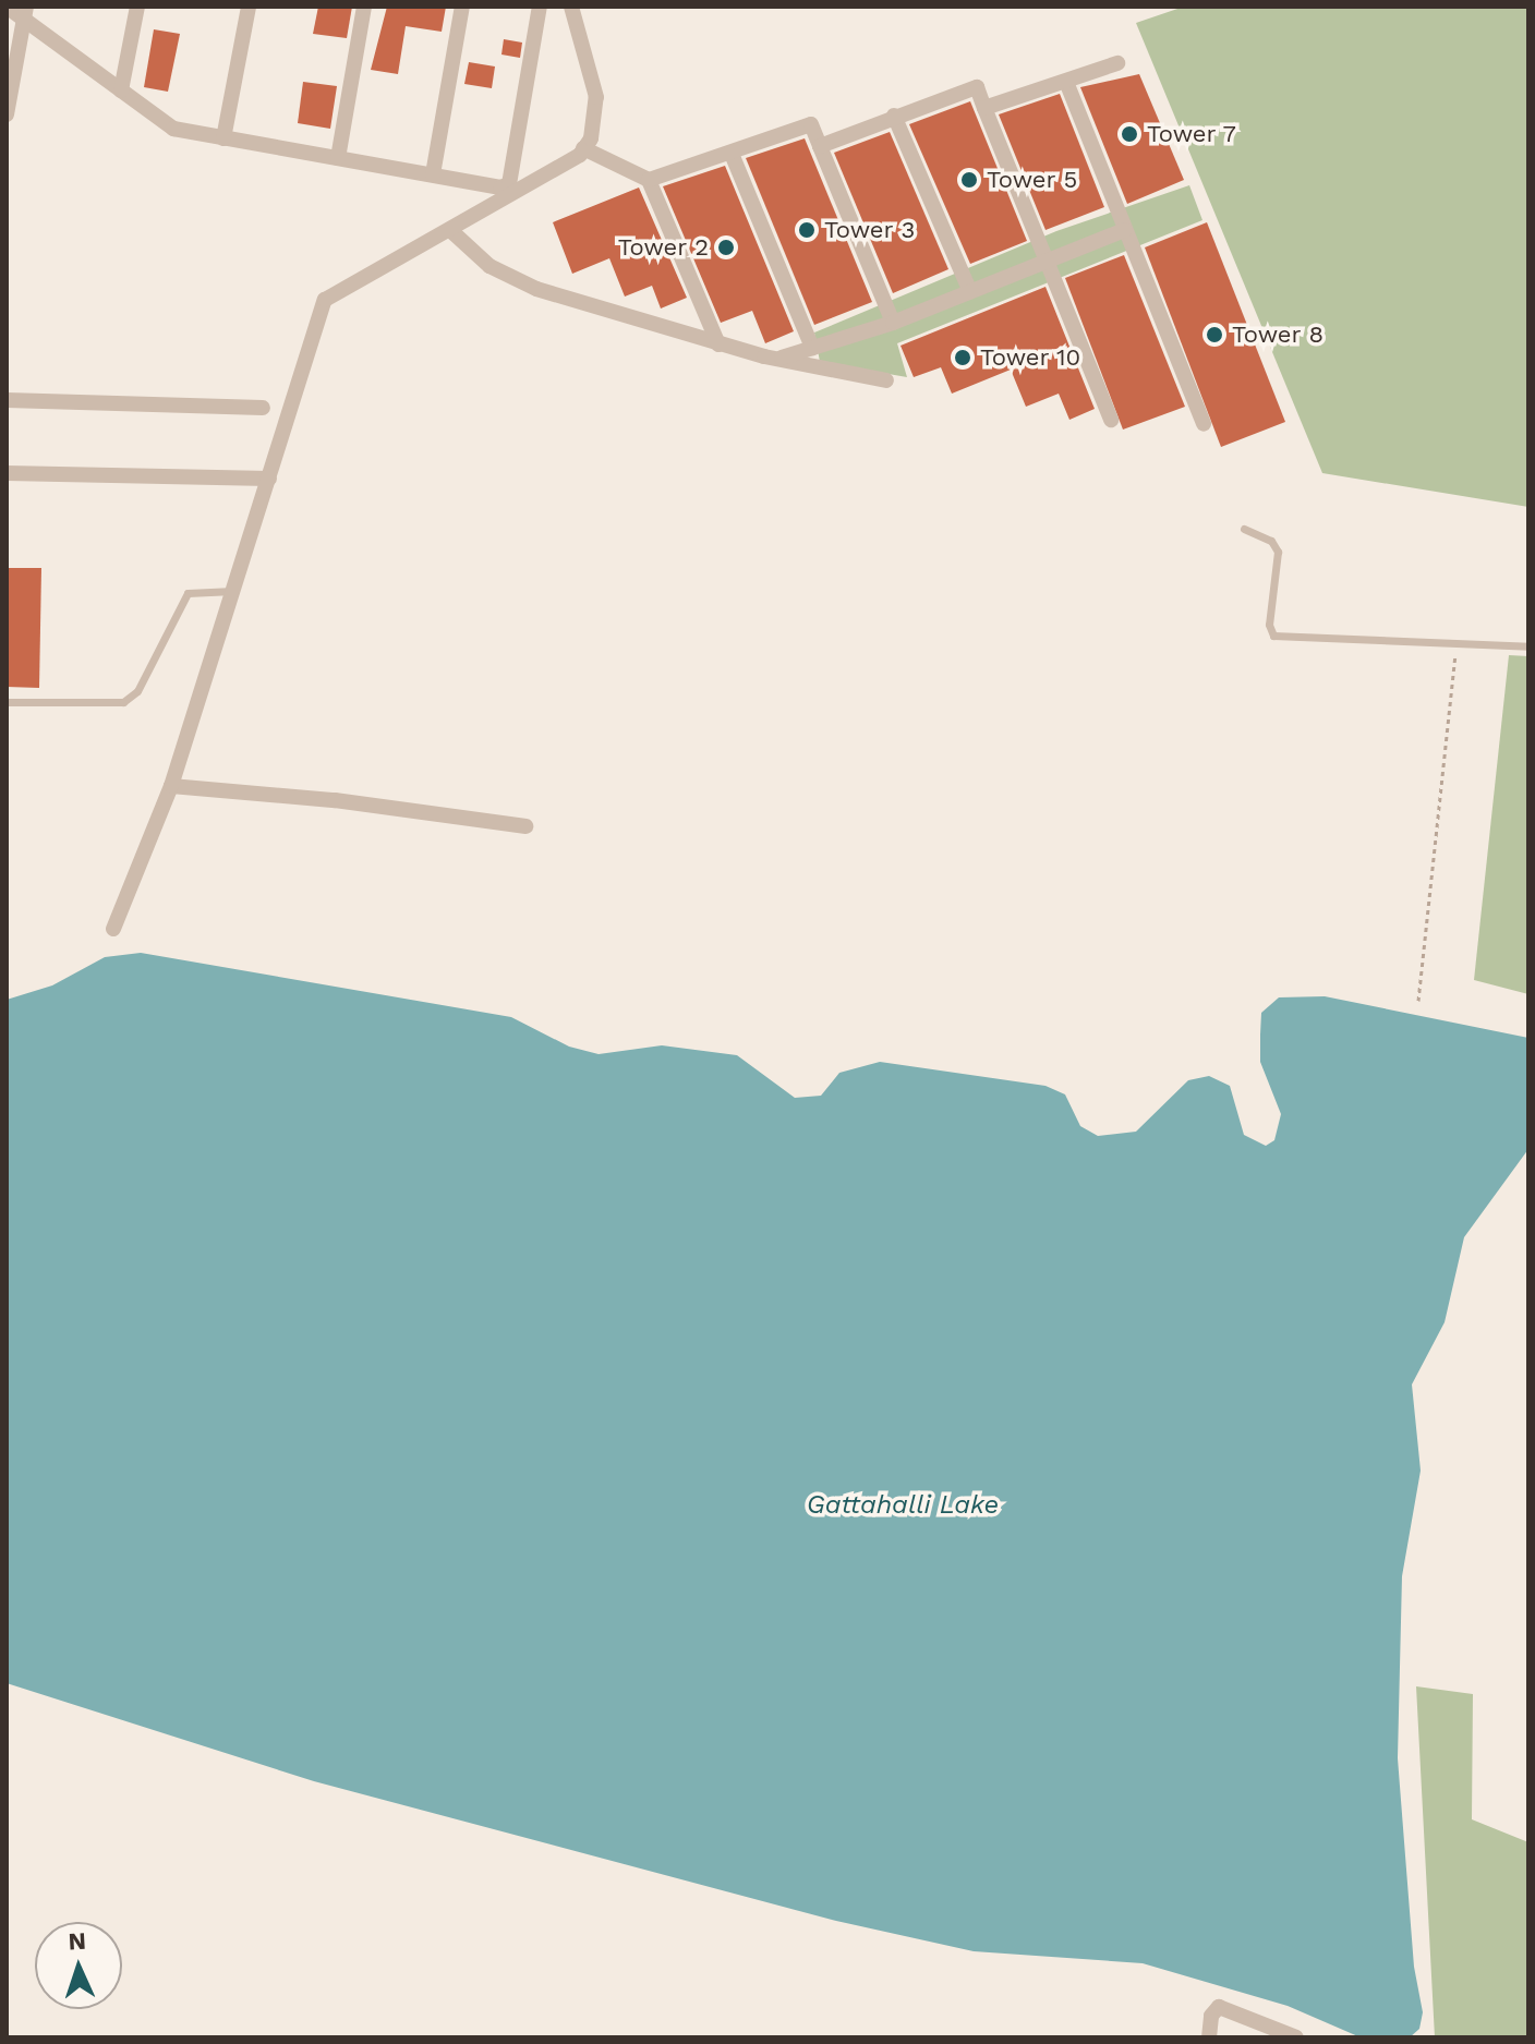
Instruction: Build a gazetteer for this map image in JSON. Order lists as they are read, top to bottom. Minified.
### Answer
{"water":["Gattahalli Lake"],"places":["Tower 7","Tower 5","Tower 3","Tower 2","Tower 8","Tower 10"],"north":"top"}
